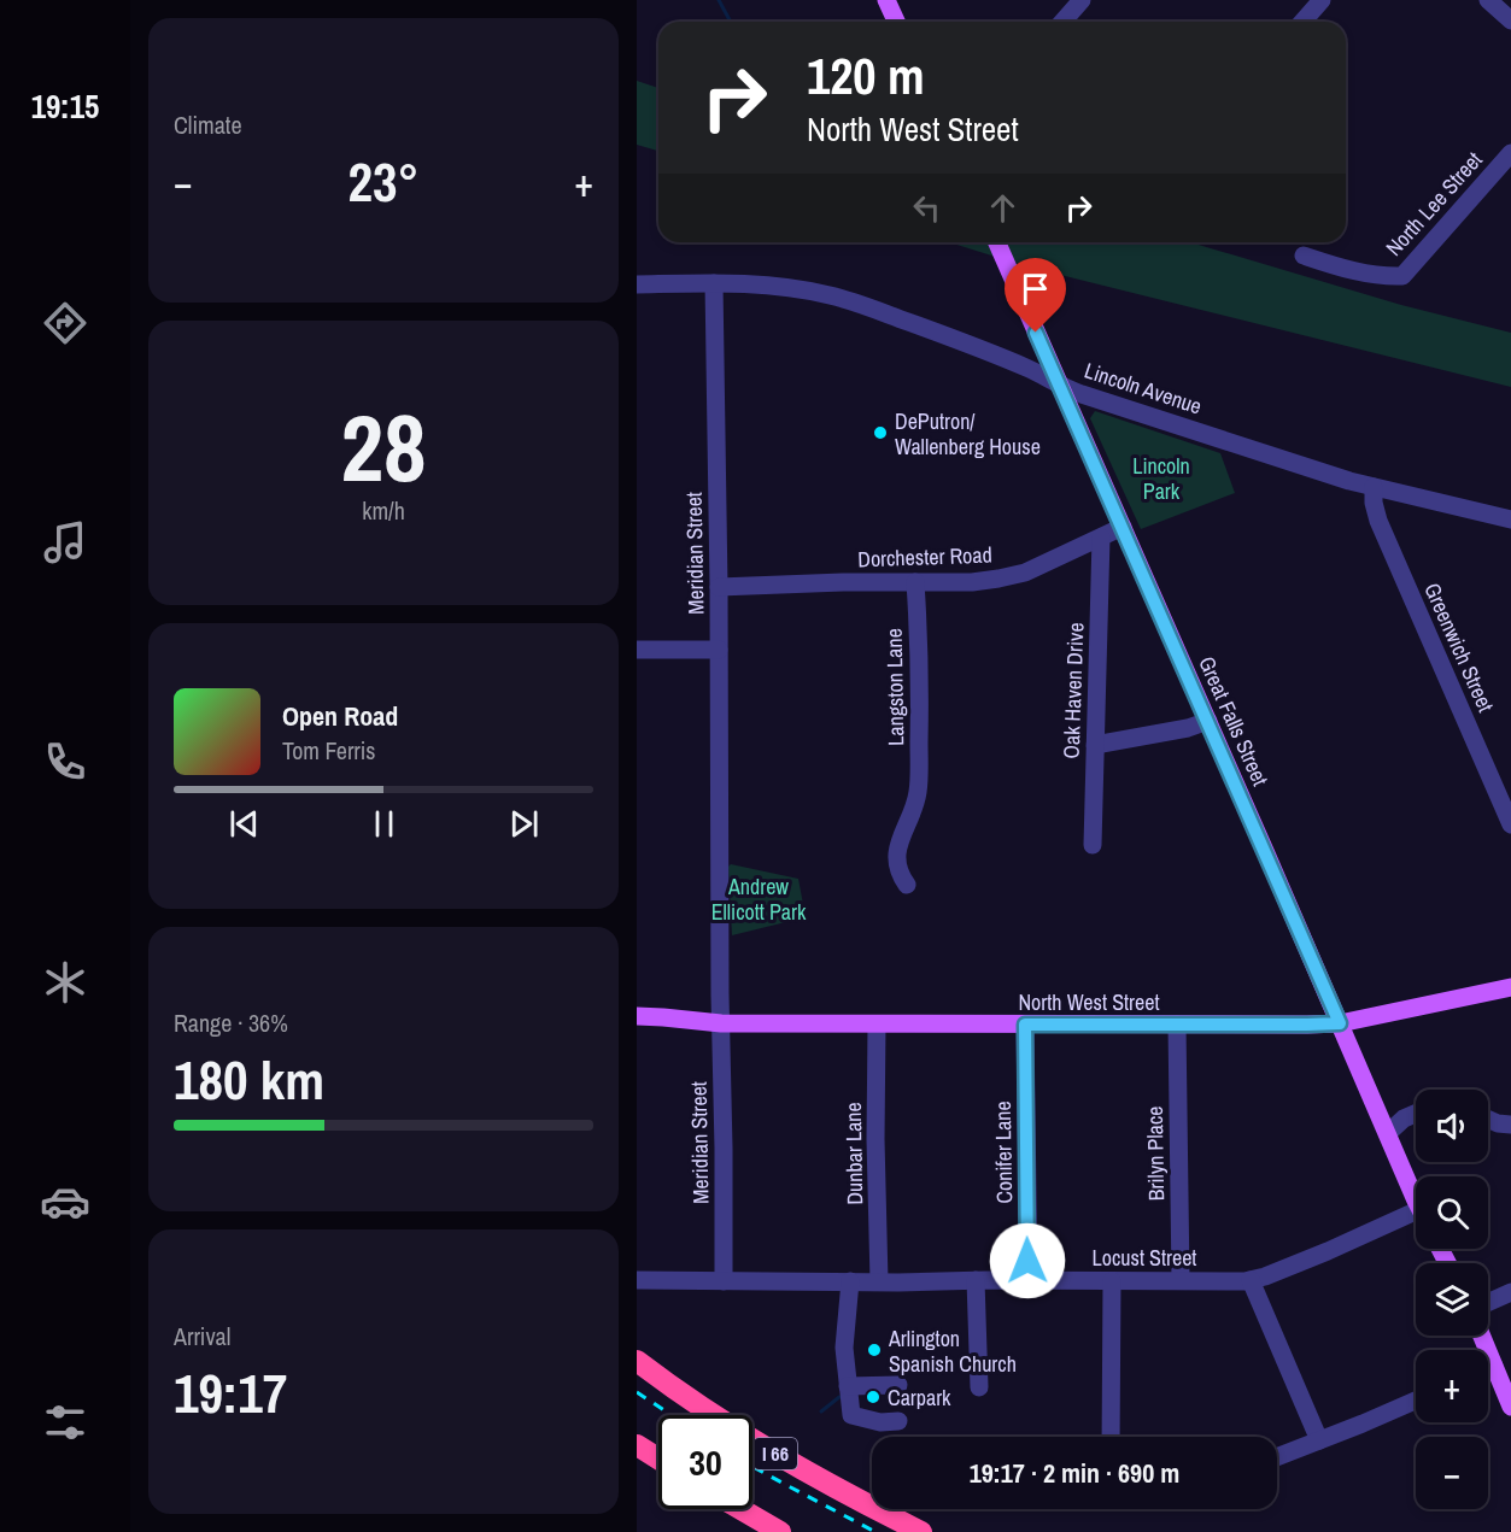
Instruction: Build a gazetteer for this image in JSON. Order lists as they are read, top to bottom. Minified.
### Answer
{"streets":{"highway":["I 66"],"main road":["Great Falls Street","North West Street"],"street":["North Lee Street","Lincoln Avenue","Meridian Street","Dorchester Road","Greenwich Street","Langston Lane","Oak Haven Drive","Conifer Lane","Dunbar Lane","Brilyn Place","Locust Street"]},"crossings":[["Lincoln Avenue","Meridian Street"],["Lincoln Avenue","Greenwich Street"],["Lincoln Avenue","Great Falls Street"],["Meridian Street","Dorchester Road"],["Meridian Street","North West Street"],["Meridian Street","Locust Street"],["Dorchester Road","Langston Lane"],["Dorchester Road","Oak Haven Drive"],["Dorchester Road","Great Falls Street"],["Great Falls Street","North West Street"],["North West Street","Conifer Lane"],["North West Street","Dunbar Lane"],["North West Street","Brilyn Place"],["Conifer Lane","Locust Street"],["Dunbar Lane","Locust Street"],["Brilyn Place","Locust Street"]],"parks":["Lincoln Park","Andrew Ellicott Park"],"places":["DePutron/ Wallenberg House","Arlington Spanish Church","Carpark"],"page":{"tabs":"19:15","tile":["Climate",["28","km/h"],["Range · 36%","180 km"],["Arrival","19:17"]],"turn":["120 m","North West Street"],"heat":["−","23°","+"],"song":["Open Road","Tom Ferris"],"map_buttons":["+","−"],"limit":"30","trip":"19:17 · 2 min · 690 m"}}
